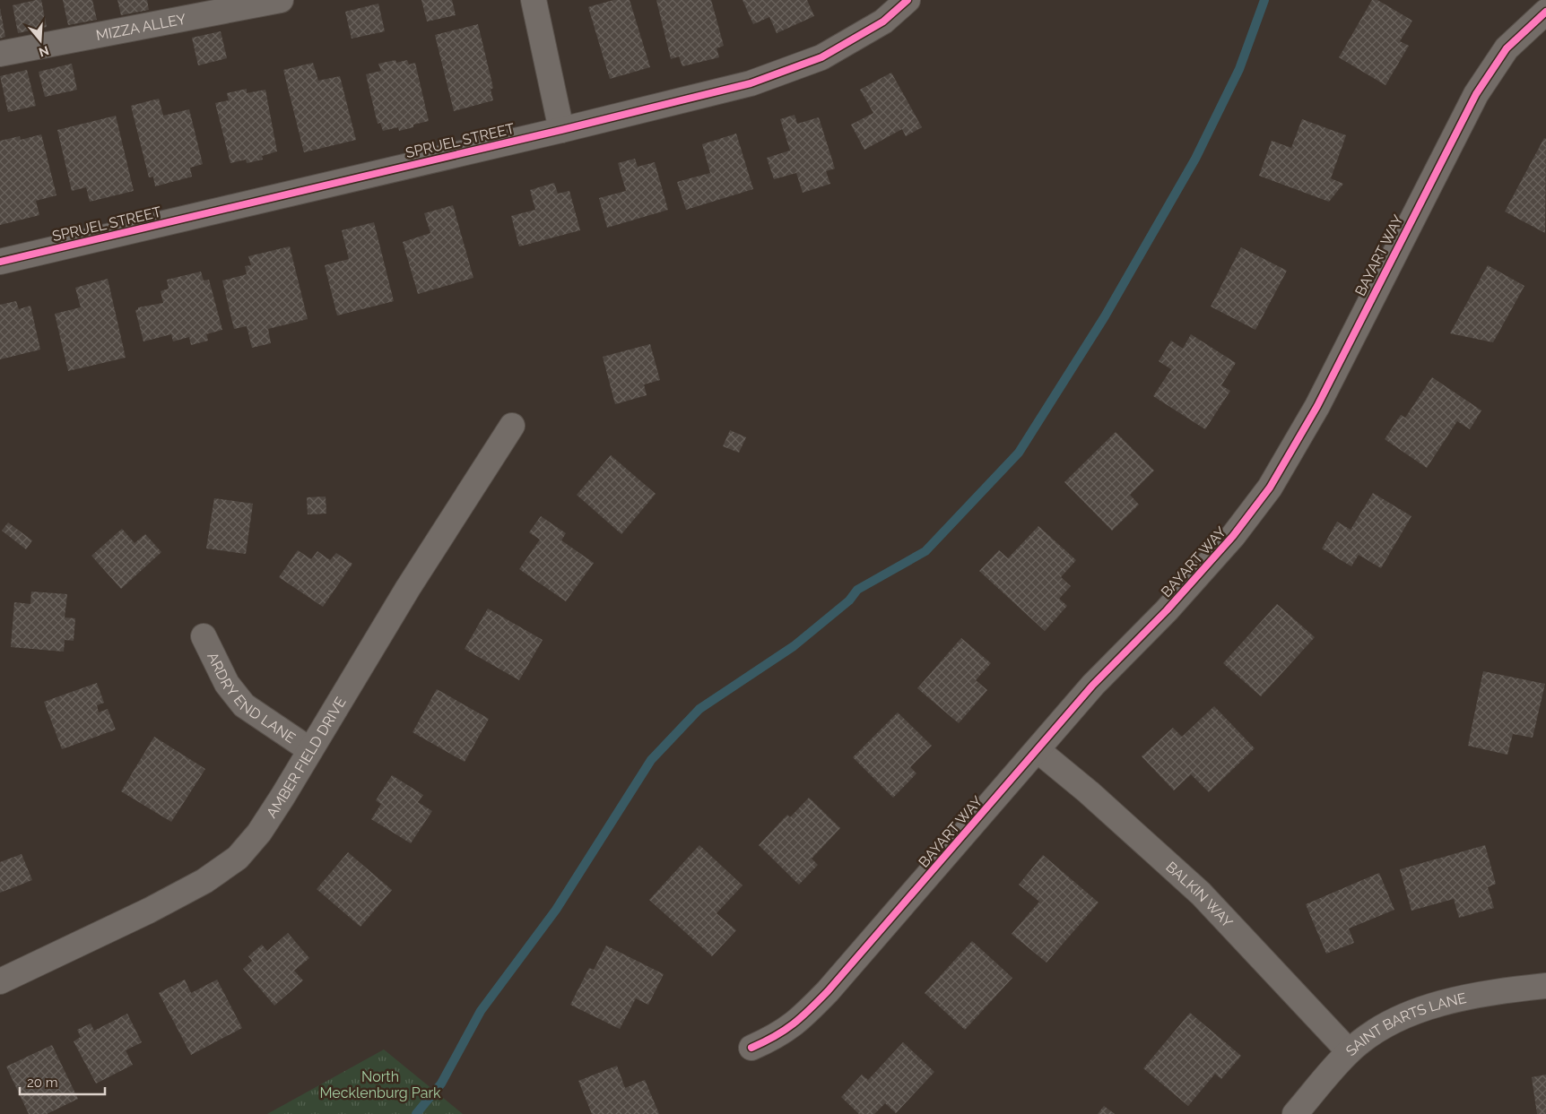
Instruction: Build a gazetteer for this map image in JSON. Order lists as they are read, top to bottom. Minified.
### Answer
{"streets":{"street":["MIZZA ALLEY","SPRUEL STREET","BAYART WAY","ARDRY END LANE","AMBER FIELD DRIVE","BALKIN WAY","SAINT BARTS LANE"]},"crossings":[["BAYART WAY","BALKIN WAY"],["ARDRY END LANE","AMBER FIELD DRIVE"],["BALKIN WAY","SAINT BARTS LANE"]],"parks":["North Mecklenburg Park"],"scale_bar":"20 m","north":"bottom"}
